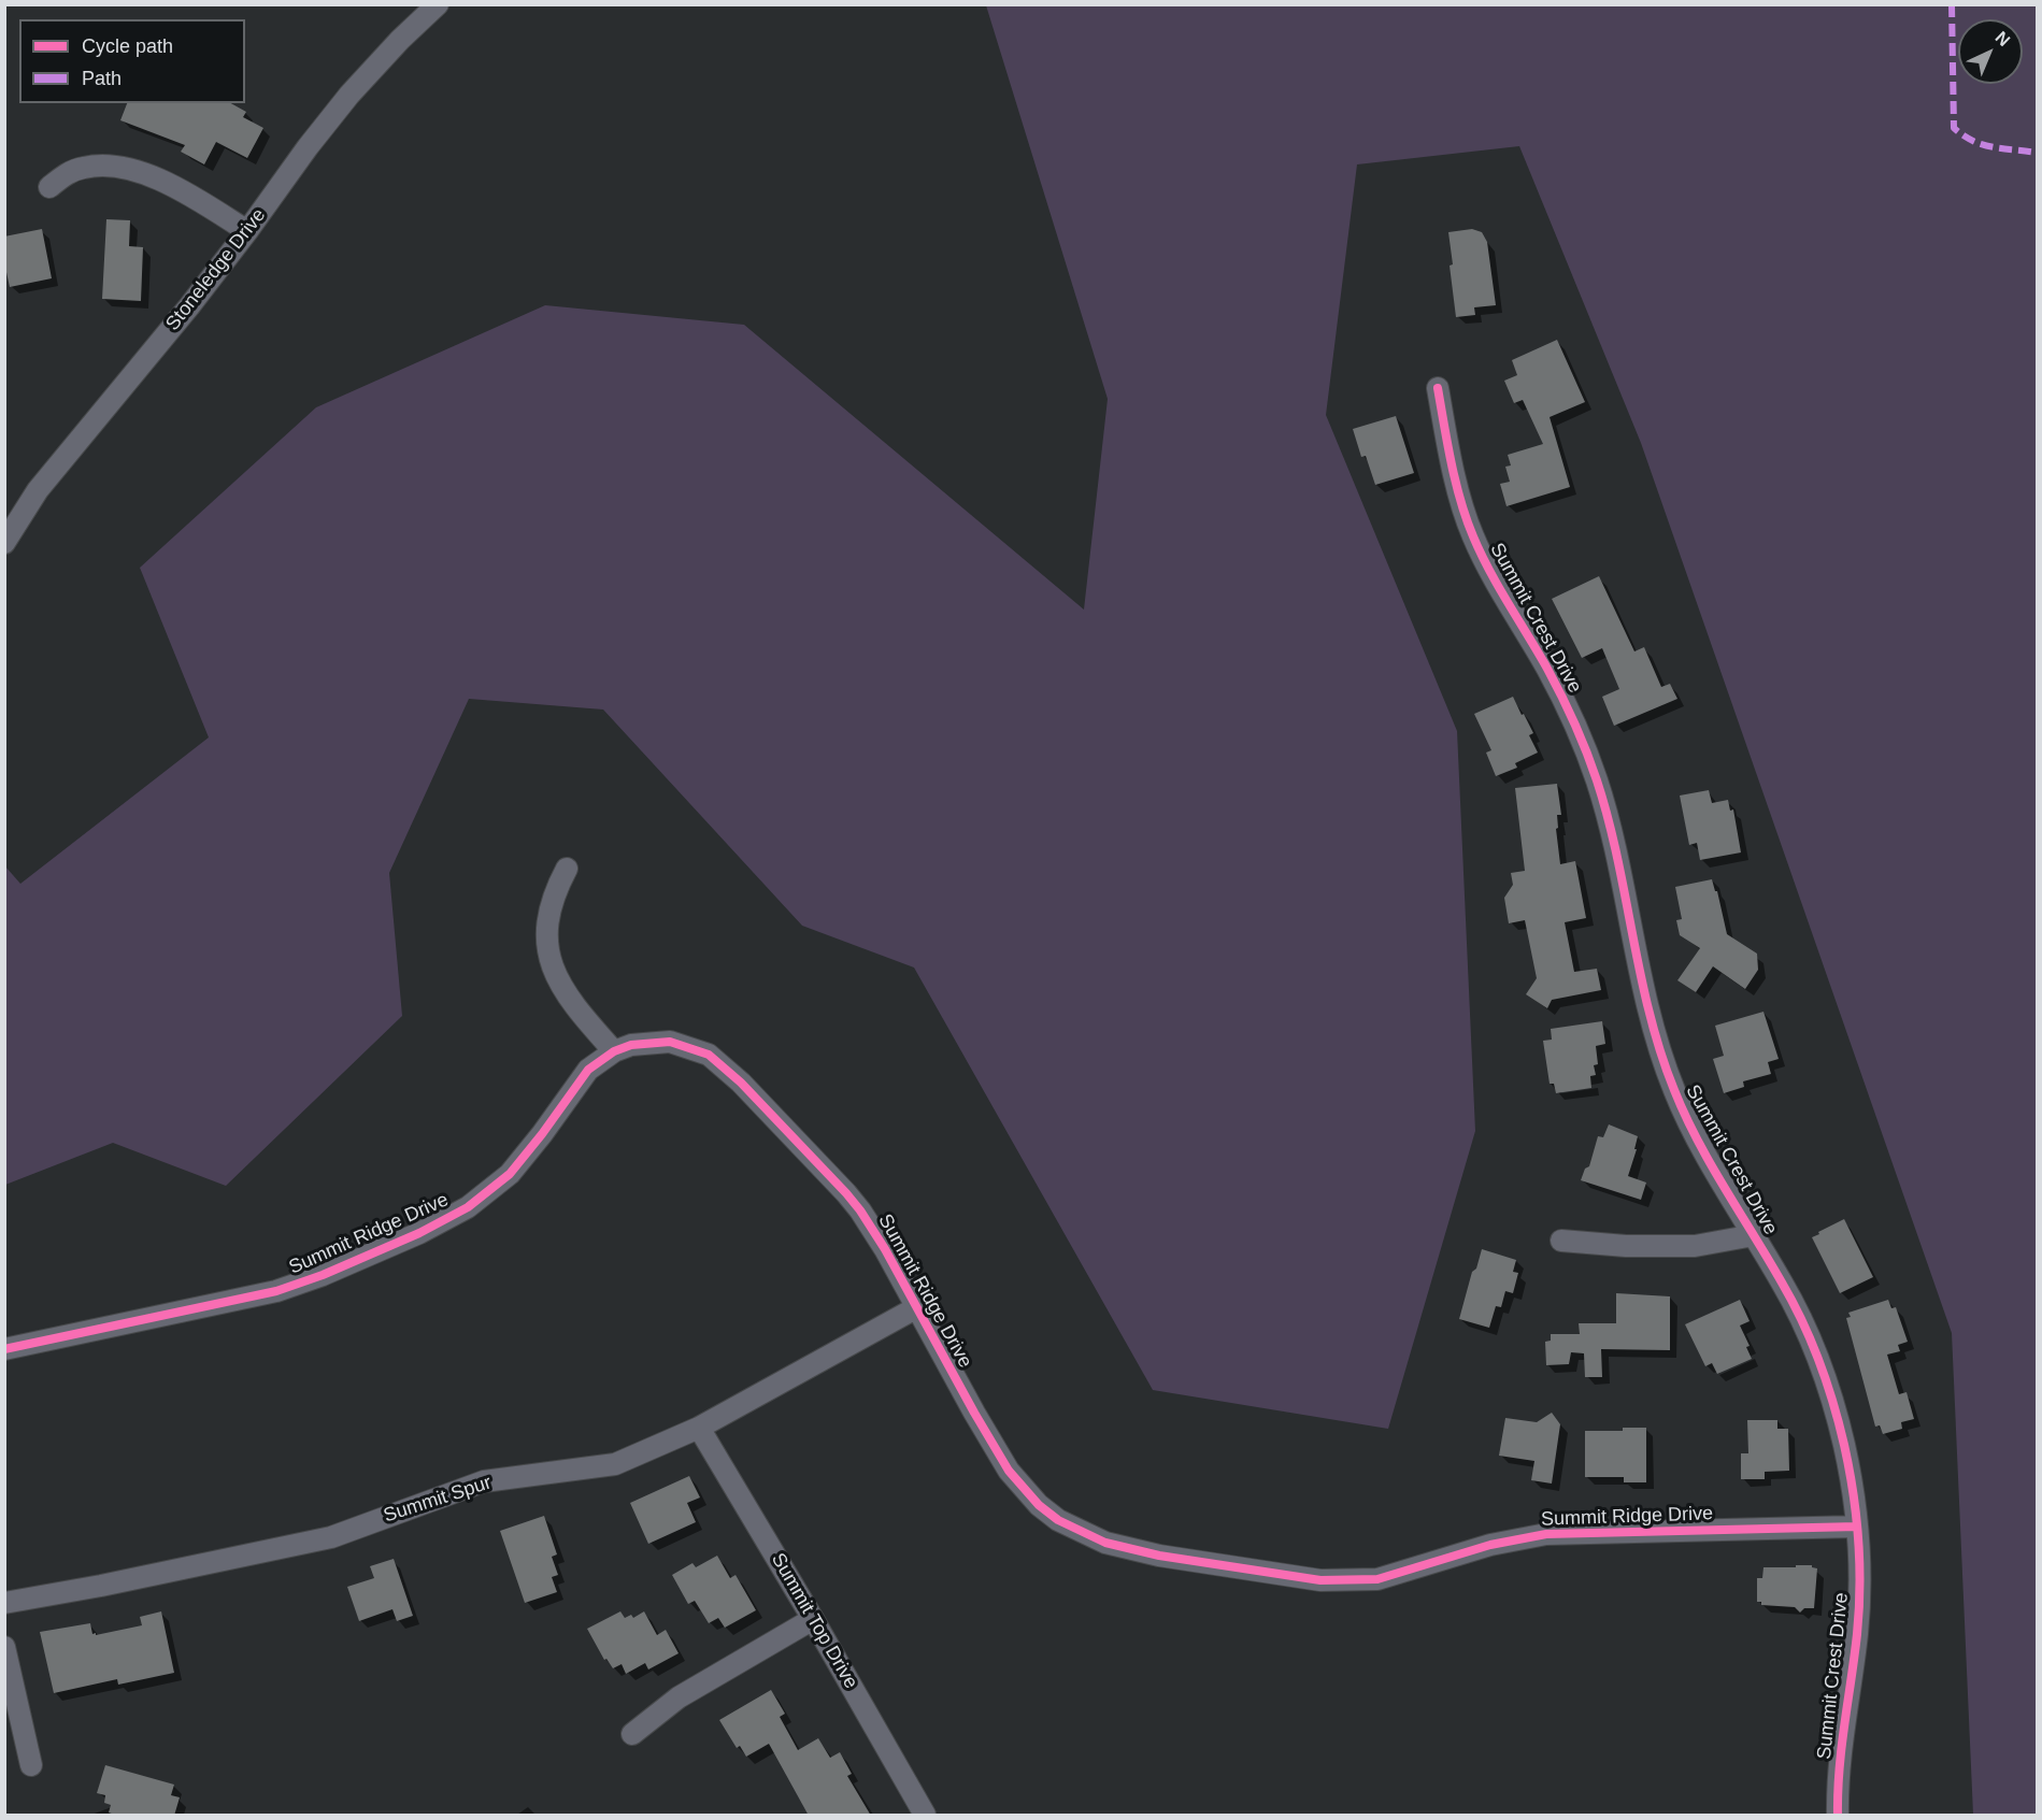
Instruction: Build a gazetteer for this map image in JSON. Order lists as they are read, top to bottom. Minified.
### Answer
{"streets":{"street":["Stoneledge Drive","Summit Crest Drive","Summit Ridge Drive","Summit Spur","Summit Top Drive"]},"crossings":[["Summit Crest Drive","Summit Ridge Drive"],["Summit Ridge Drive","Summit Spur"],["Summit Spur","Summit Top Drive"]],"legend":["Cycle path","Path"],"north":"top right"}
